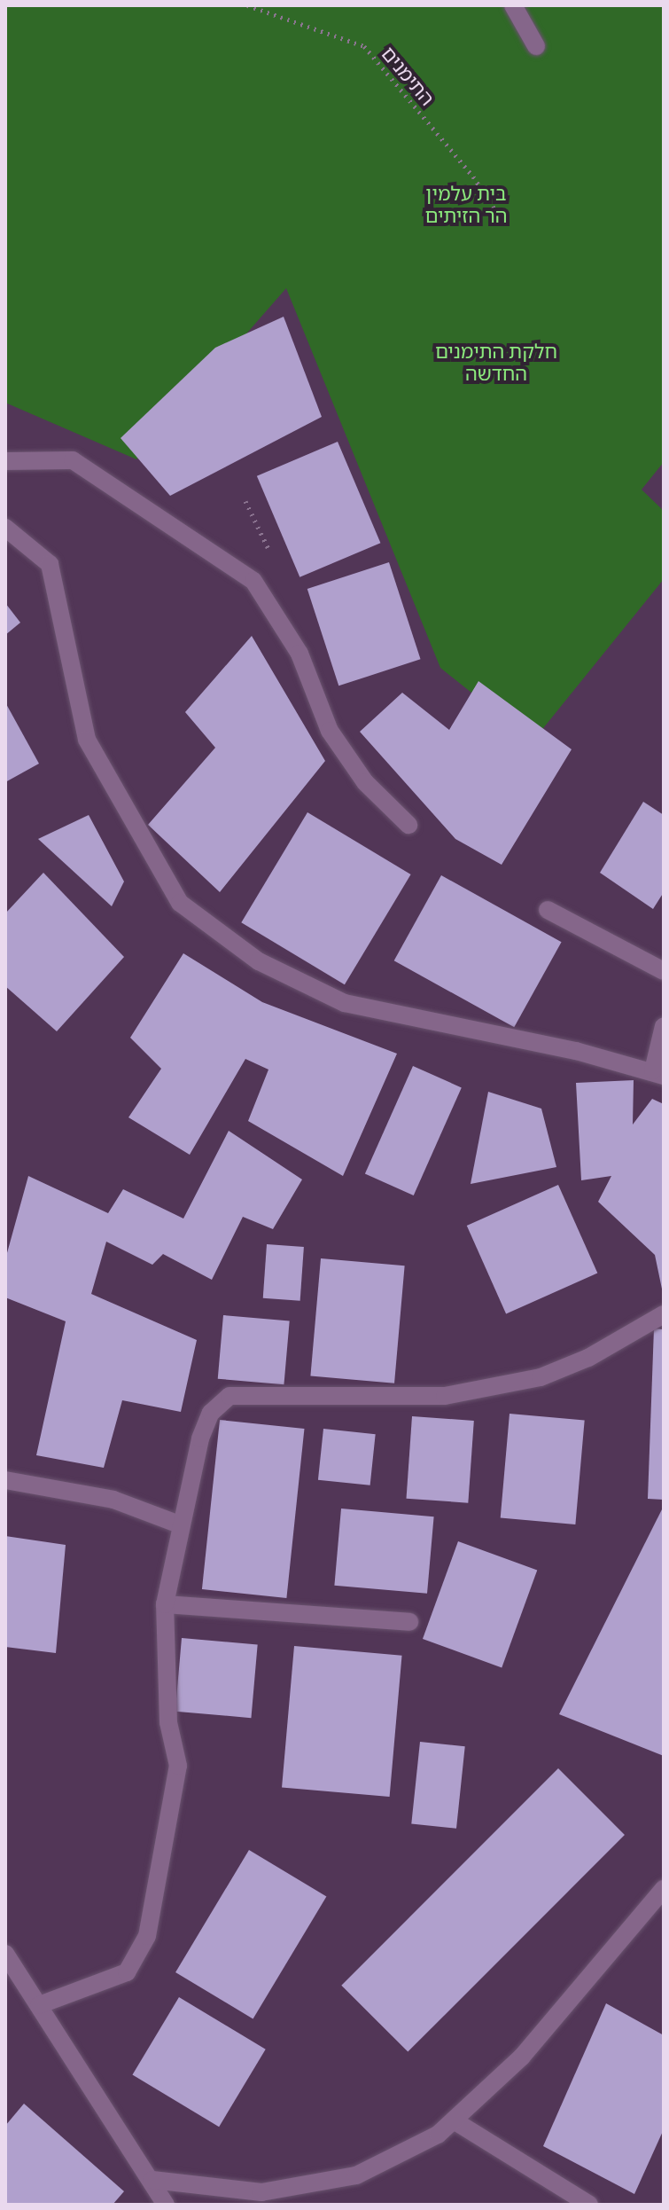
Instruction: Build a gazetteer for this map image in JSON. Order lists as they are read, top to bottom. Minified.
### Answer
{"streets":{"path":["התימנים"]},"parks":["בית עלמין הר הזיתים","חלקת התימנים החדשה"]}
